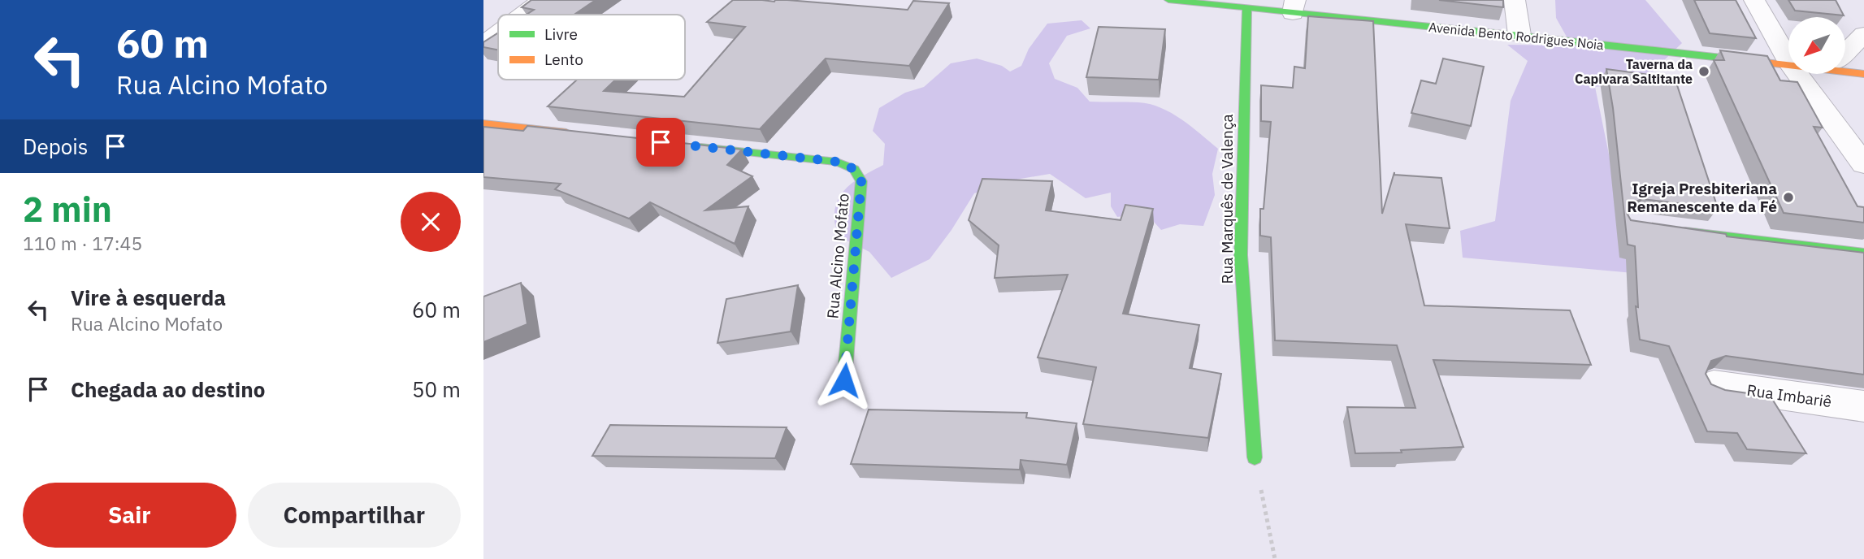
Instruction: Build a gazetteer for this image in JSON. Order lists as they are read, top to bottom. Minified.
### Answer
{"streets":{"street":["Avenida Bento Rodrigues Noia","Rua Marquês de Valença","Rua Alcino Mofato","Rua Imbariê"]},"crossings":[["Avenida Bento Rodrigues Noia","Rua Marquês de Valença"]],"places":["Taverna da Capivara Saltitante","Igreja Presbiteriana Remanescente da Fé"],"legend":["Livre","Lento"],"north":"bottom left","page":{"turn":["60 m","Rua Alcino Mofato"],"then":"Depois","heading":["2 min","110 m · 17:45"],"list":[{"name":"Vire à esquerda","note":"Rua Alcino Mofato","value":"60 m"},{"name":"Chegada ao destino","value":"50 m"}],"buttons":["Sair","Compartilhar"]}}
